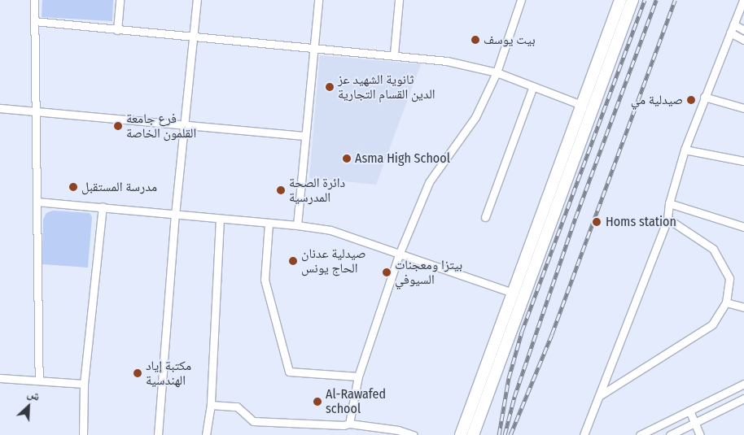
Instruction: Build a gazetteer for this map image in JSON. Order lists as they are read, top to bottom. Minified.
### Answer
{"places":["بيت يوسف","ثانوية الشهيد عز الدين القسام التجارية","صيدلية مي","فرع جامعة القلمون الخاصة","Asma High School","مدرسة المستقبل","دائرة الصحة المدرسية","Homs station","صيدلية عدنان الحاج يونس","بيتزا ومعجنات السيوفي","مكتبة إياد الهندسية","Al-Rawafed school"],"north":"top right"}
